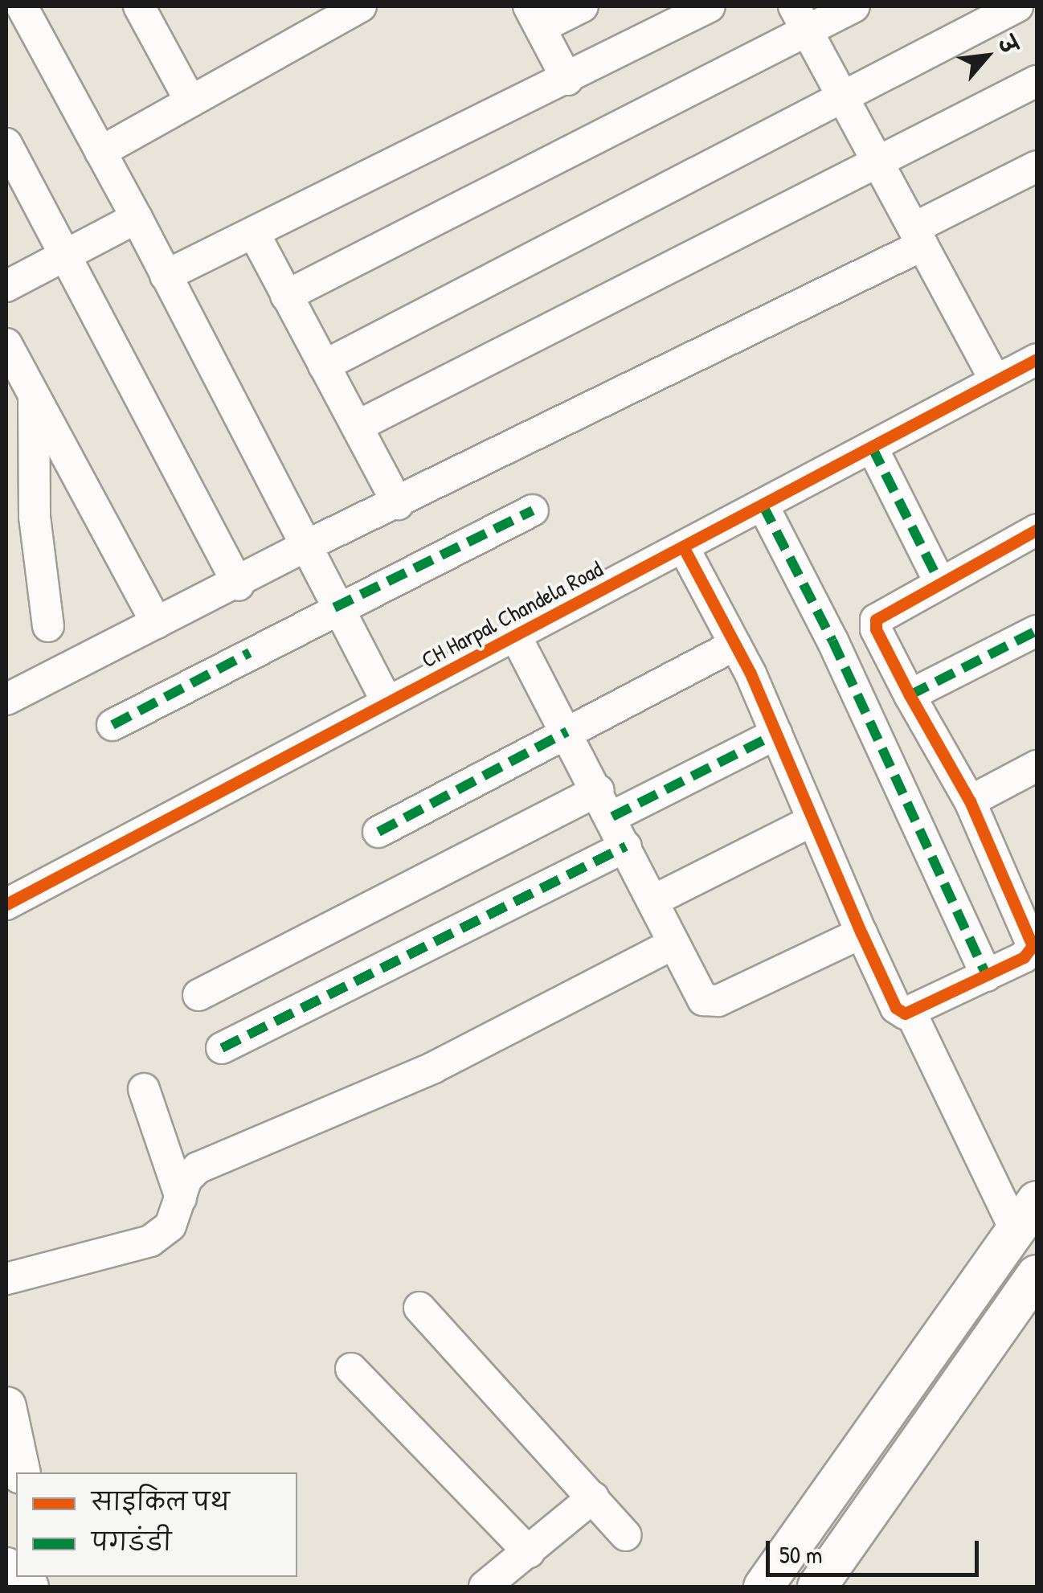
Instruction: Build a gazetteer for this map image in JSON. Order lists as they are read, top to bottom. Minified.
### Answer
{"streets":{"street":["CH Harpal Chandela Road"]},"legend":["साइकिल पथ","पगडंडी"],"scale_bar":"50 m","north":"top right"}
